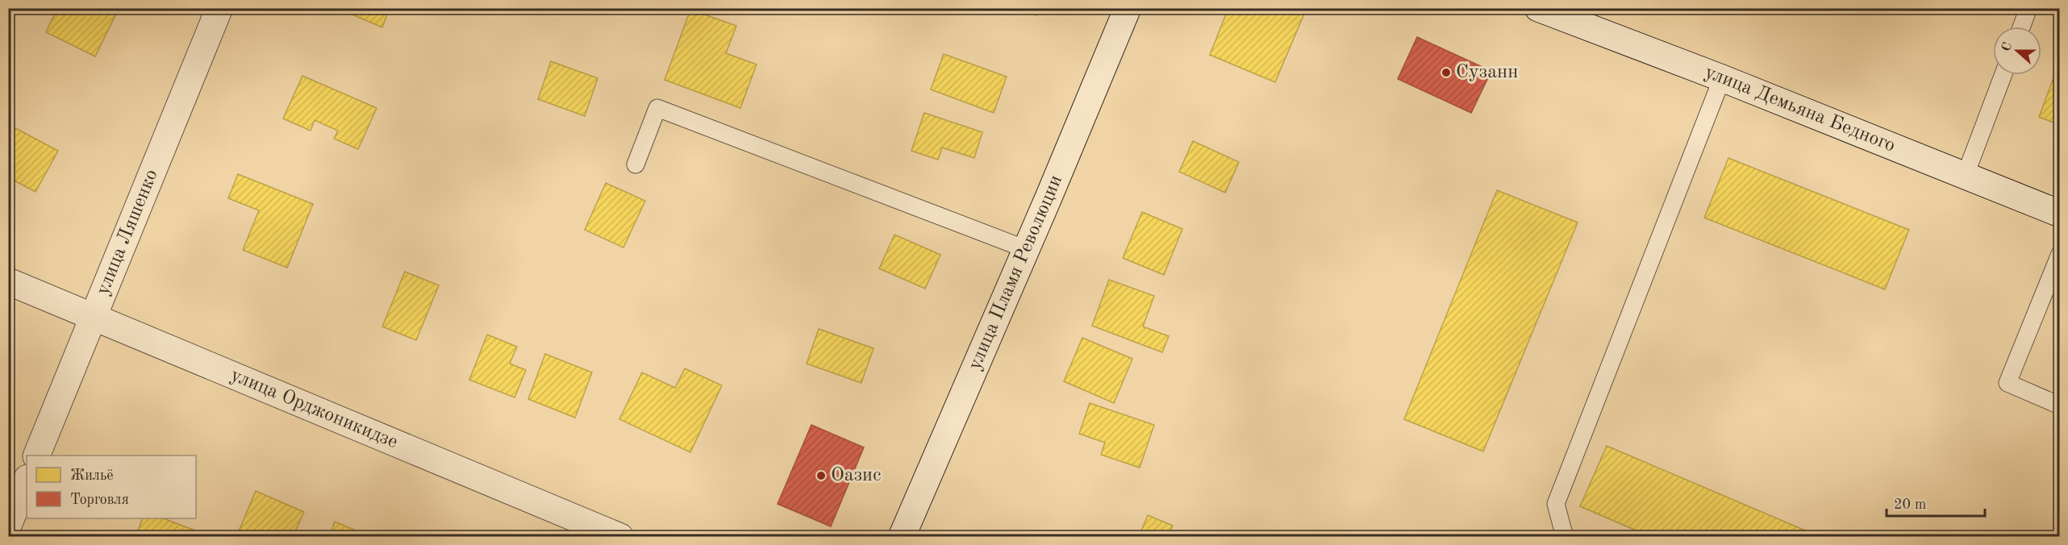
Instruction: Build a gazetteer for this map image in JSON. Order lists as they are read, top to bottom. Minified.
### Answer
{"streets":{"street":["улица Демьяна Бедного","улица Ляшенко","улица Пламя Революции","улица Орджоникидзе"]},"crossings":[["улица Ляшенко","улица Орджоникидзе"]],"places":["Сузанн","Оазис"],"legend":["Жильё","Торговля"],"scale_bar":"20 m","north":"left"}
